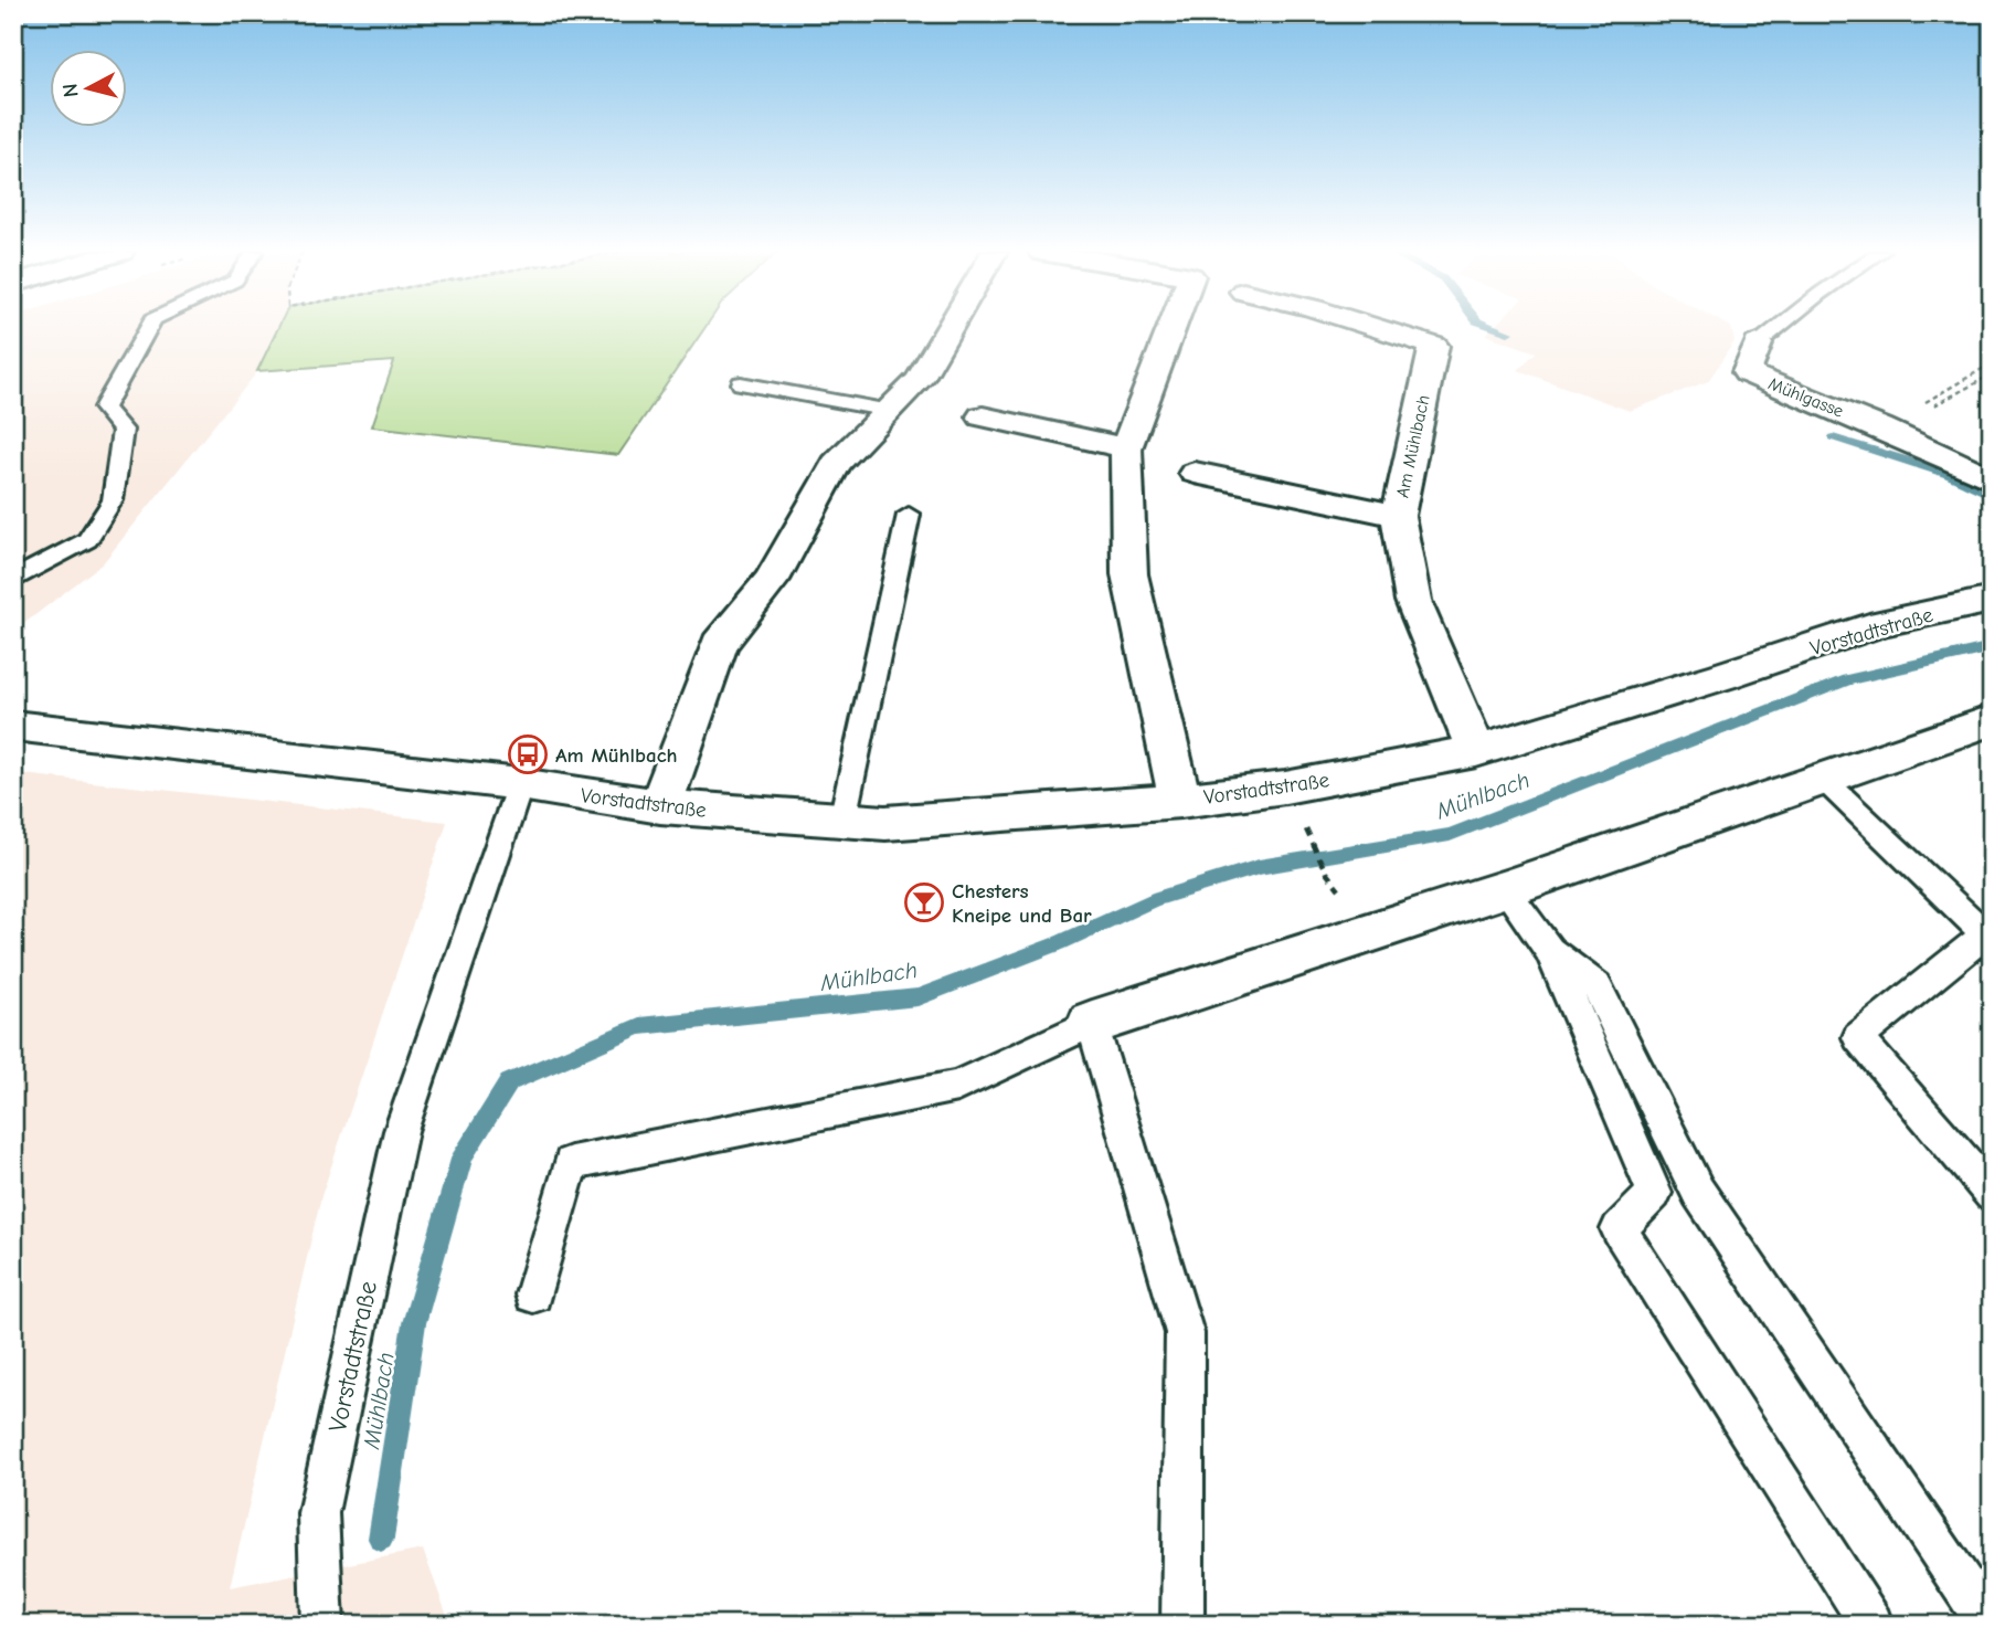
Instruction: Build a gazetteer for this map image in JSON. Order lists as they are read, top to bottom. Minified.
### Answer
{"streets":{"street":["Mühlgasse","Am Mühlbach","Vorstadtstraße"]},"crossings":[["Am Mühlbach","Vorstadtstraße"]],"water":["Mühlbach"],"places":{"bus stop":["Am Mühlbach"],"bar":["Chesters Kneipe und Bar"]},"north":"left"}
